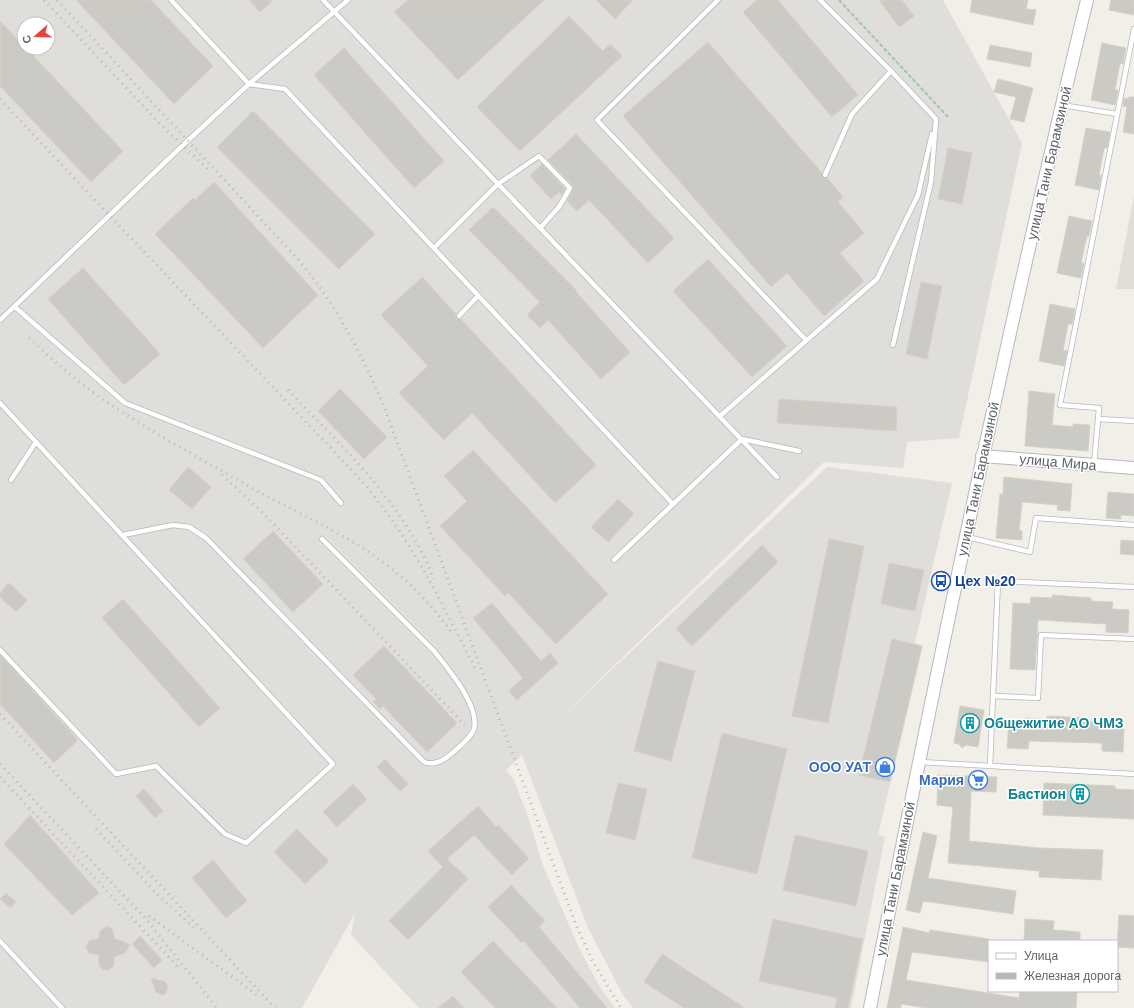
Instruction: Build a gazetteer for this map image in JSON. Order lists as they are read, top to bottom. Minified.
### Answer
{"streets":{"street":["улица Тани Барамзиной","улица Мира"]},"crossings":[["улица Тани Барамзиной","улица Мира"]],"places":{"bus stop":["Цех №20"],"building":["Общежитие АО ЧМЗ","Бастион"],"shop":["ООО УАТ"],"supermarket":["Мария"]},"legend":["Улица","Железная дорога"],"north":"left"}
